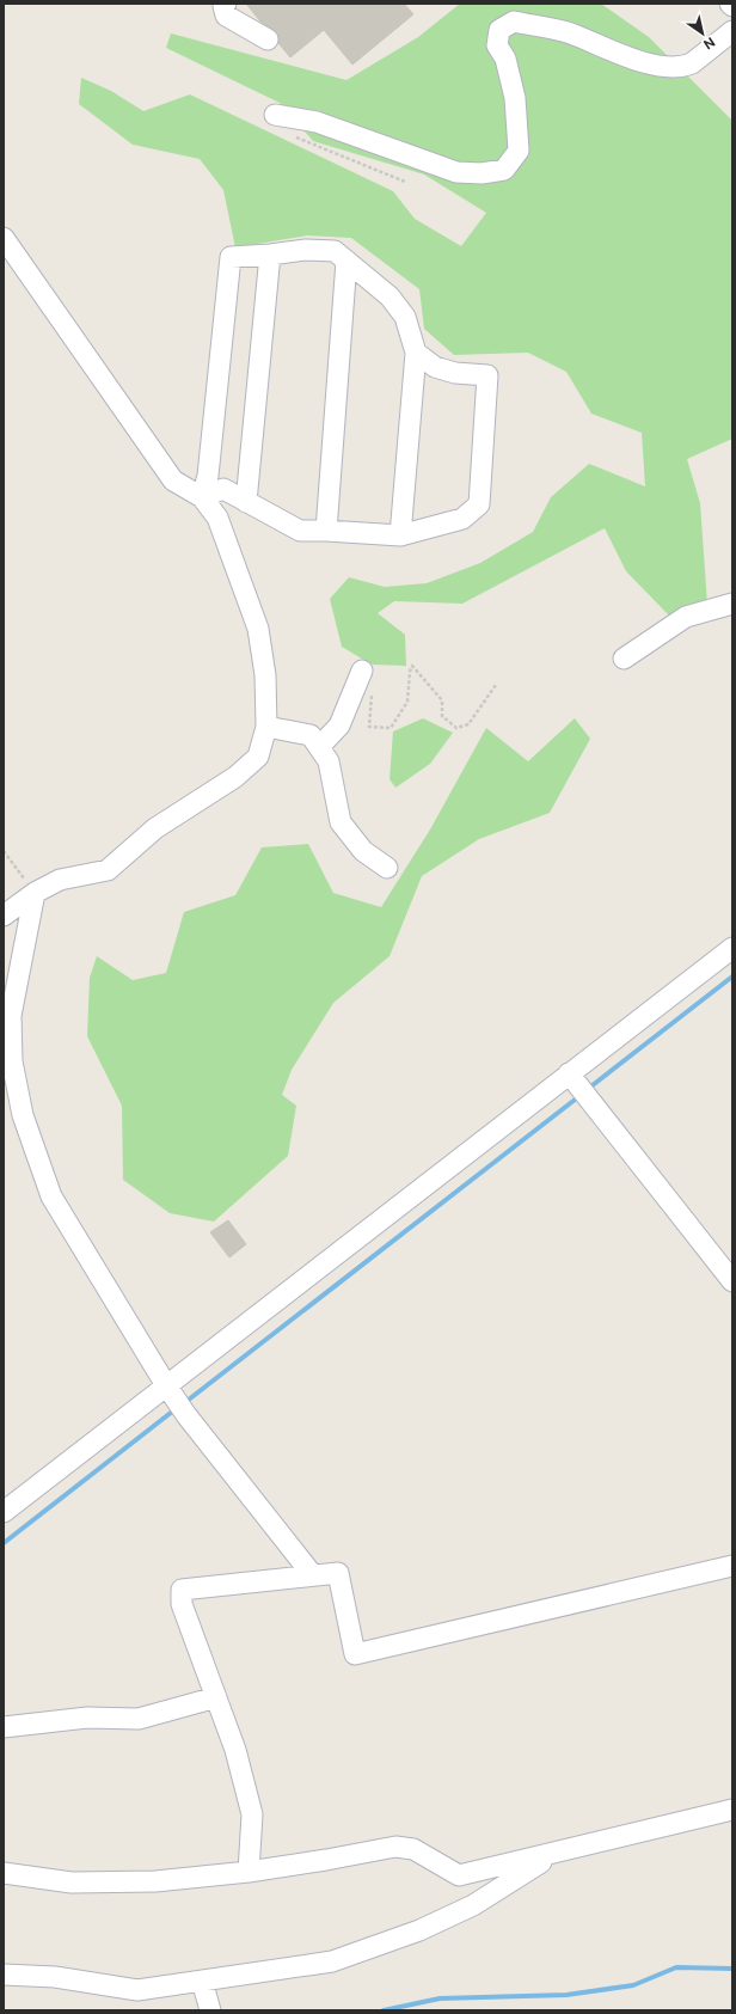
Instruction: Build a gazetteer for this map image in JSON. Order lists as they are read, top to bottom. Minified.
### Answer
{"north":"bottom right"}
